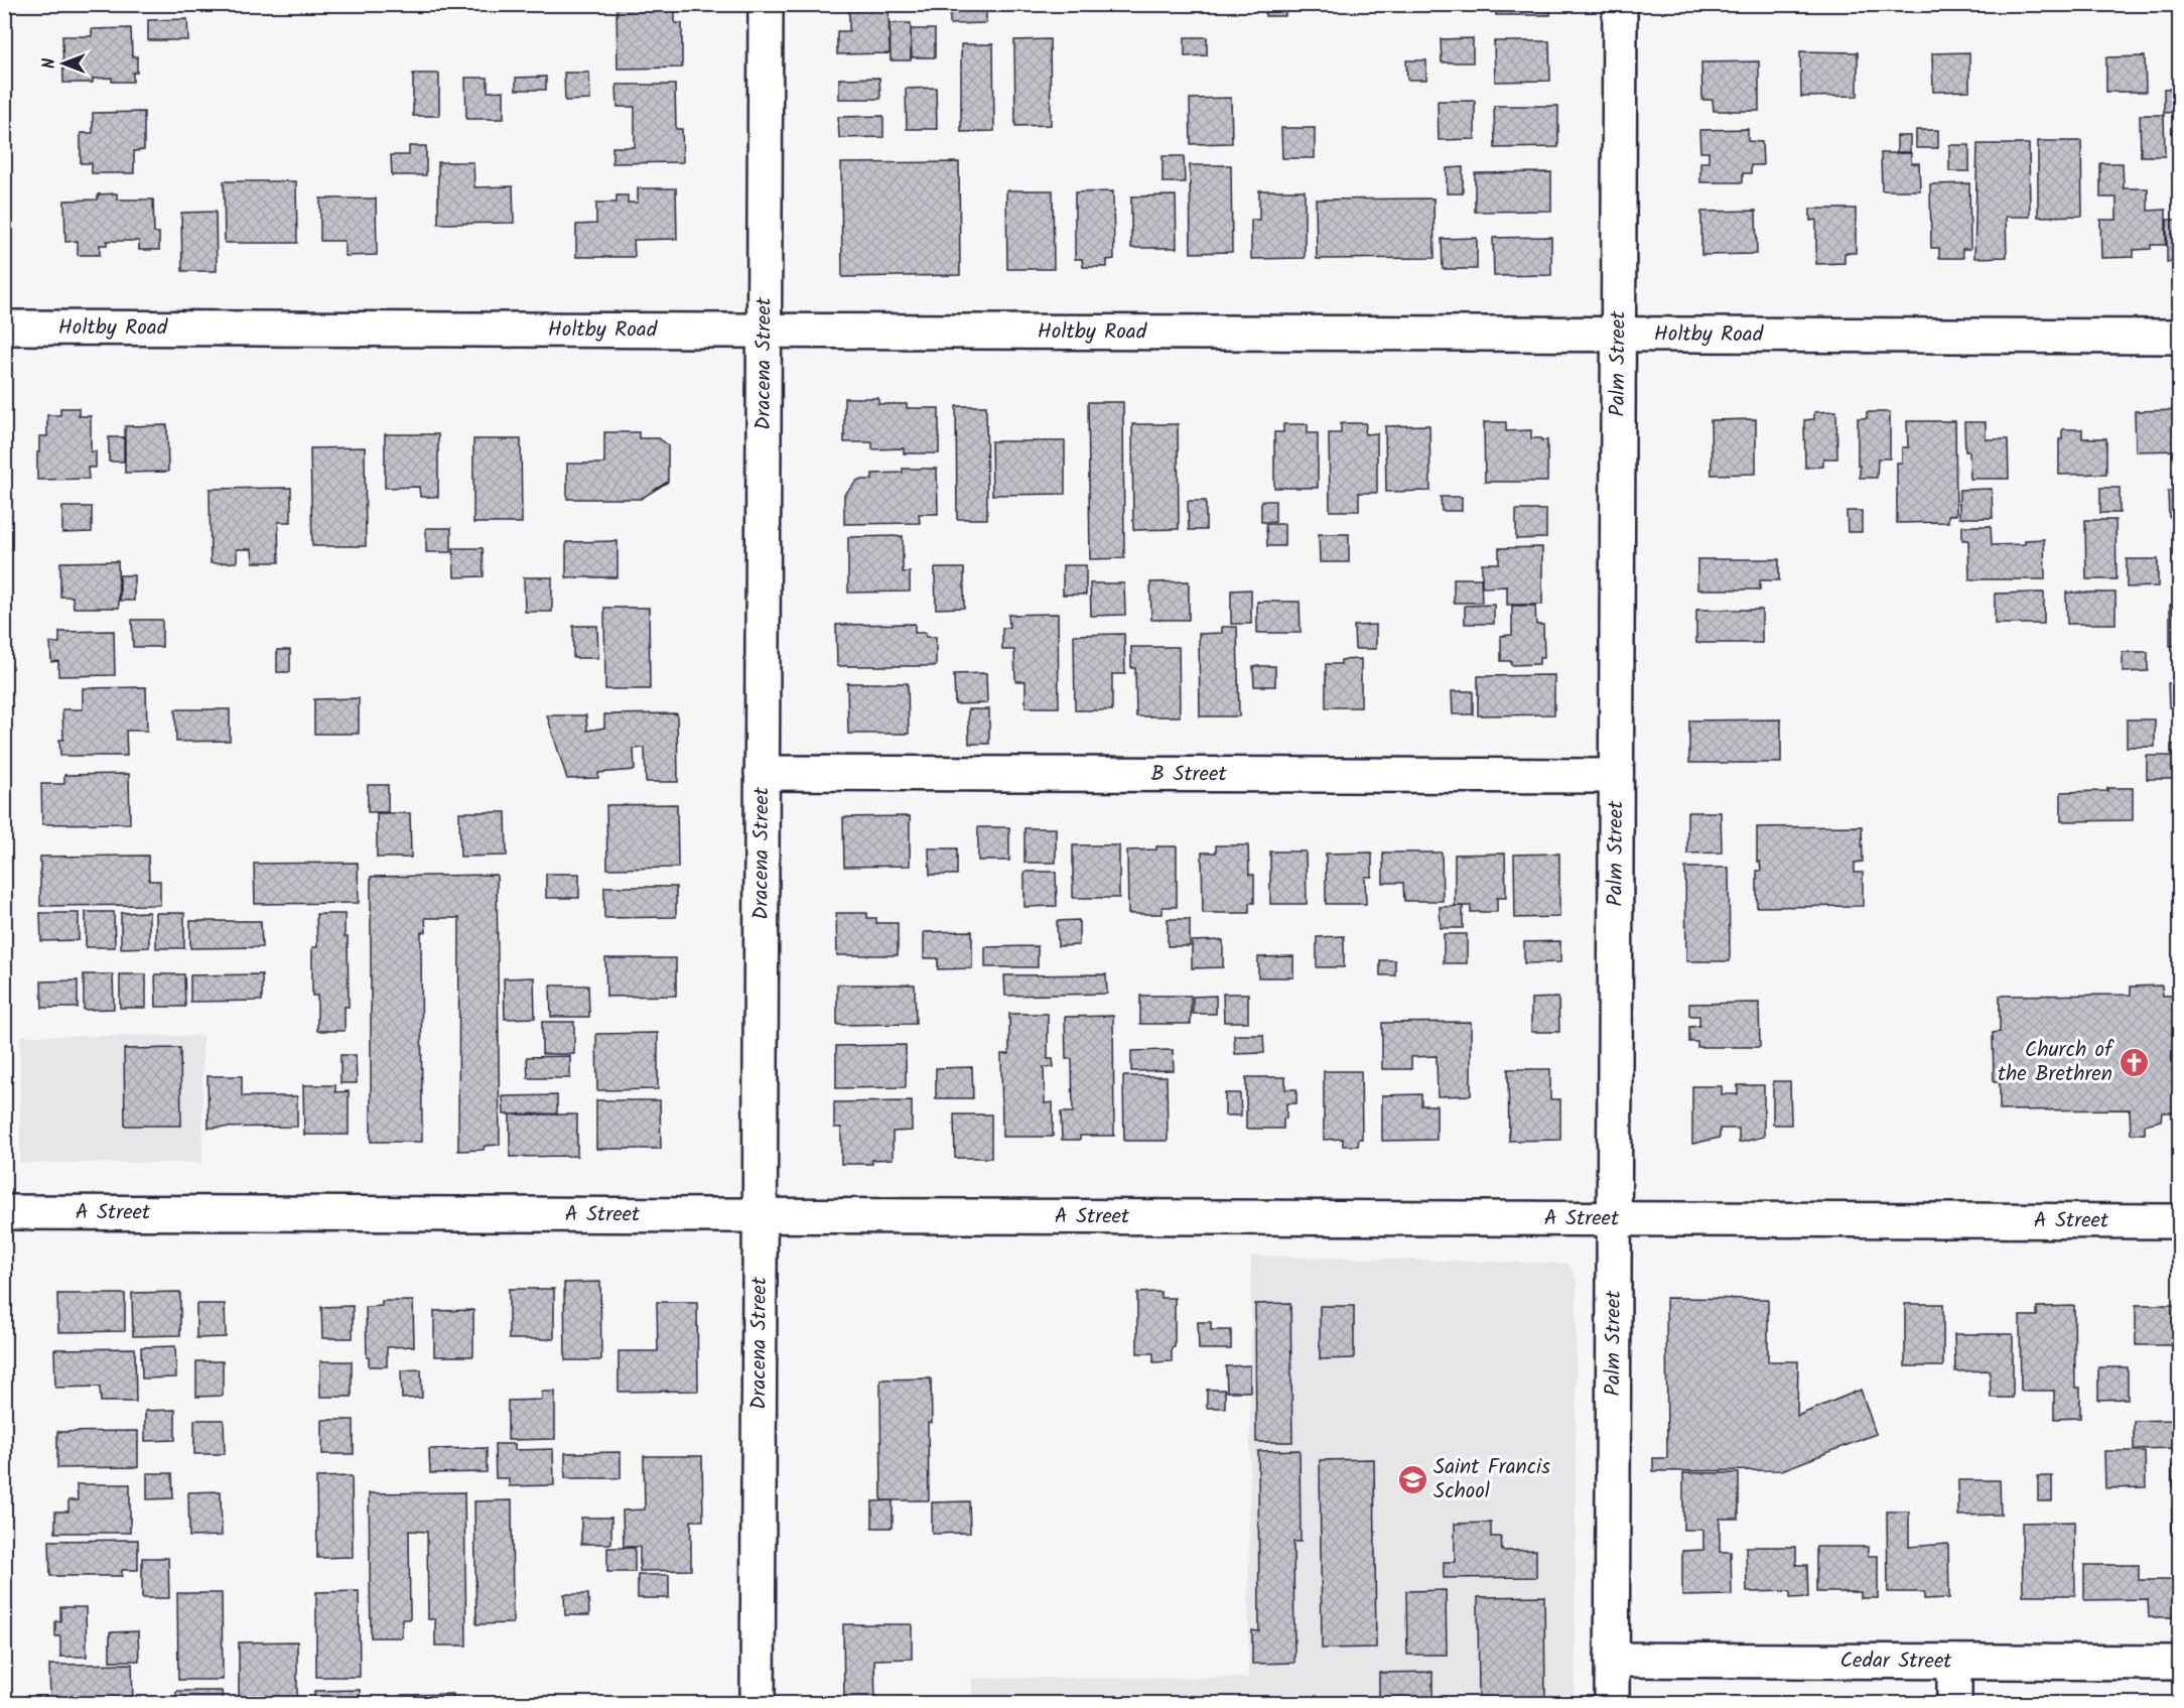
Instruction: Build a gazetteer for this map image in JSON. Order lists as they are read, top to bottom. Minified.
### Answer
{"streets":{"street":["Holtby Road","Dracena Street","Palm Street","B Street","A Street","Cedar Street"]},"crossings":[["Holtby Road","Dracena Street"],["Holtby Road","Palm Street"],["Dracena Street","B Street"],["Dracena Street","A Street"],["Palm Street","B Street"],["Palm Street","A Street"],["Palm Street","Cedar Street"]],"places":{"church":["Church of the Brethren"],"school or university":["Saint Francis School"]},"north":"left"}
